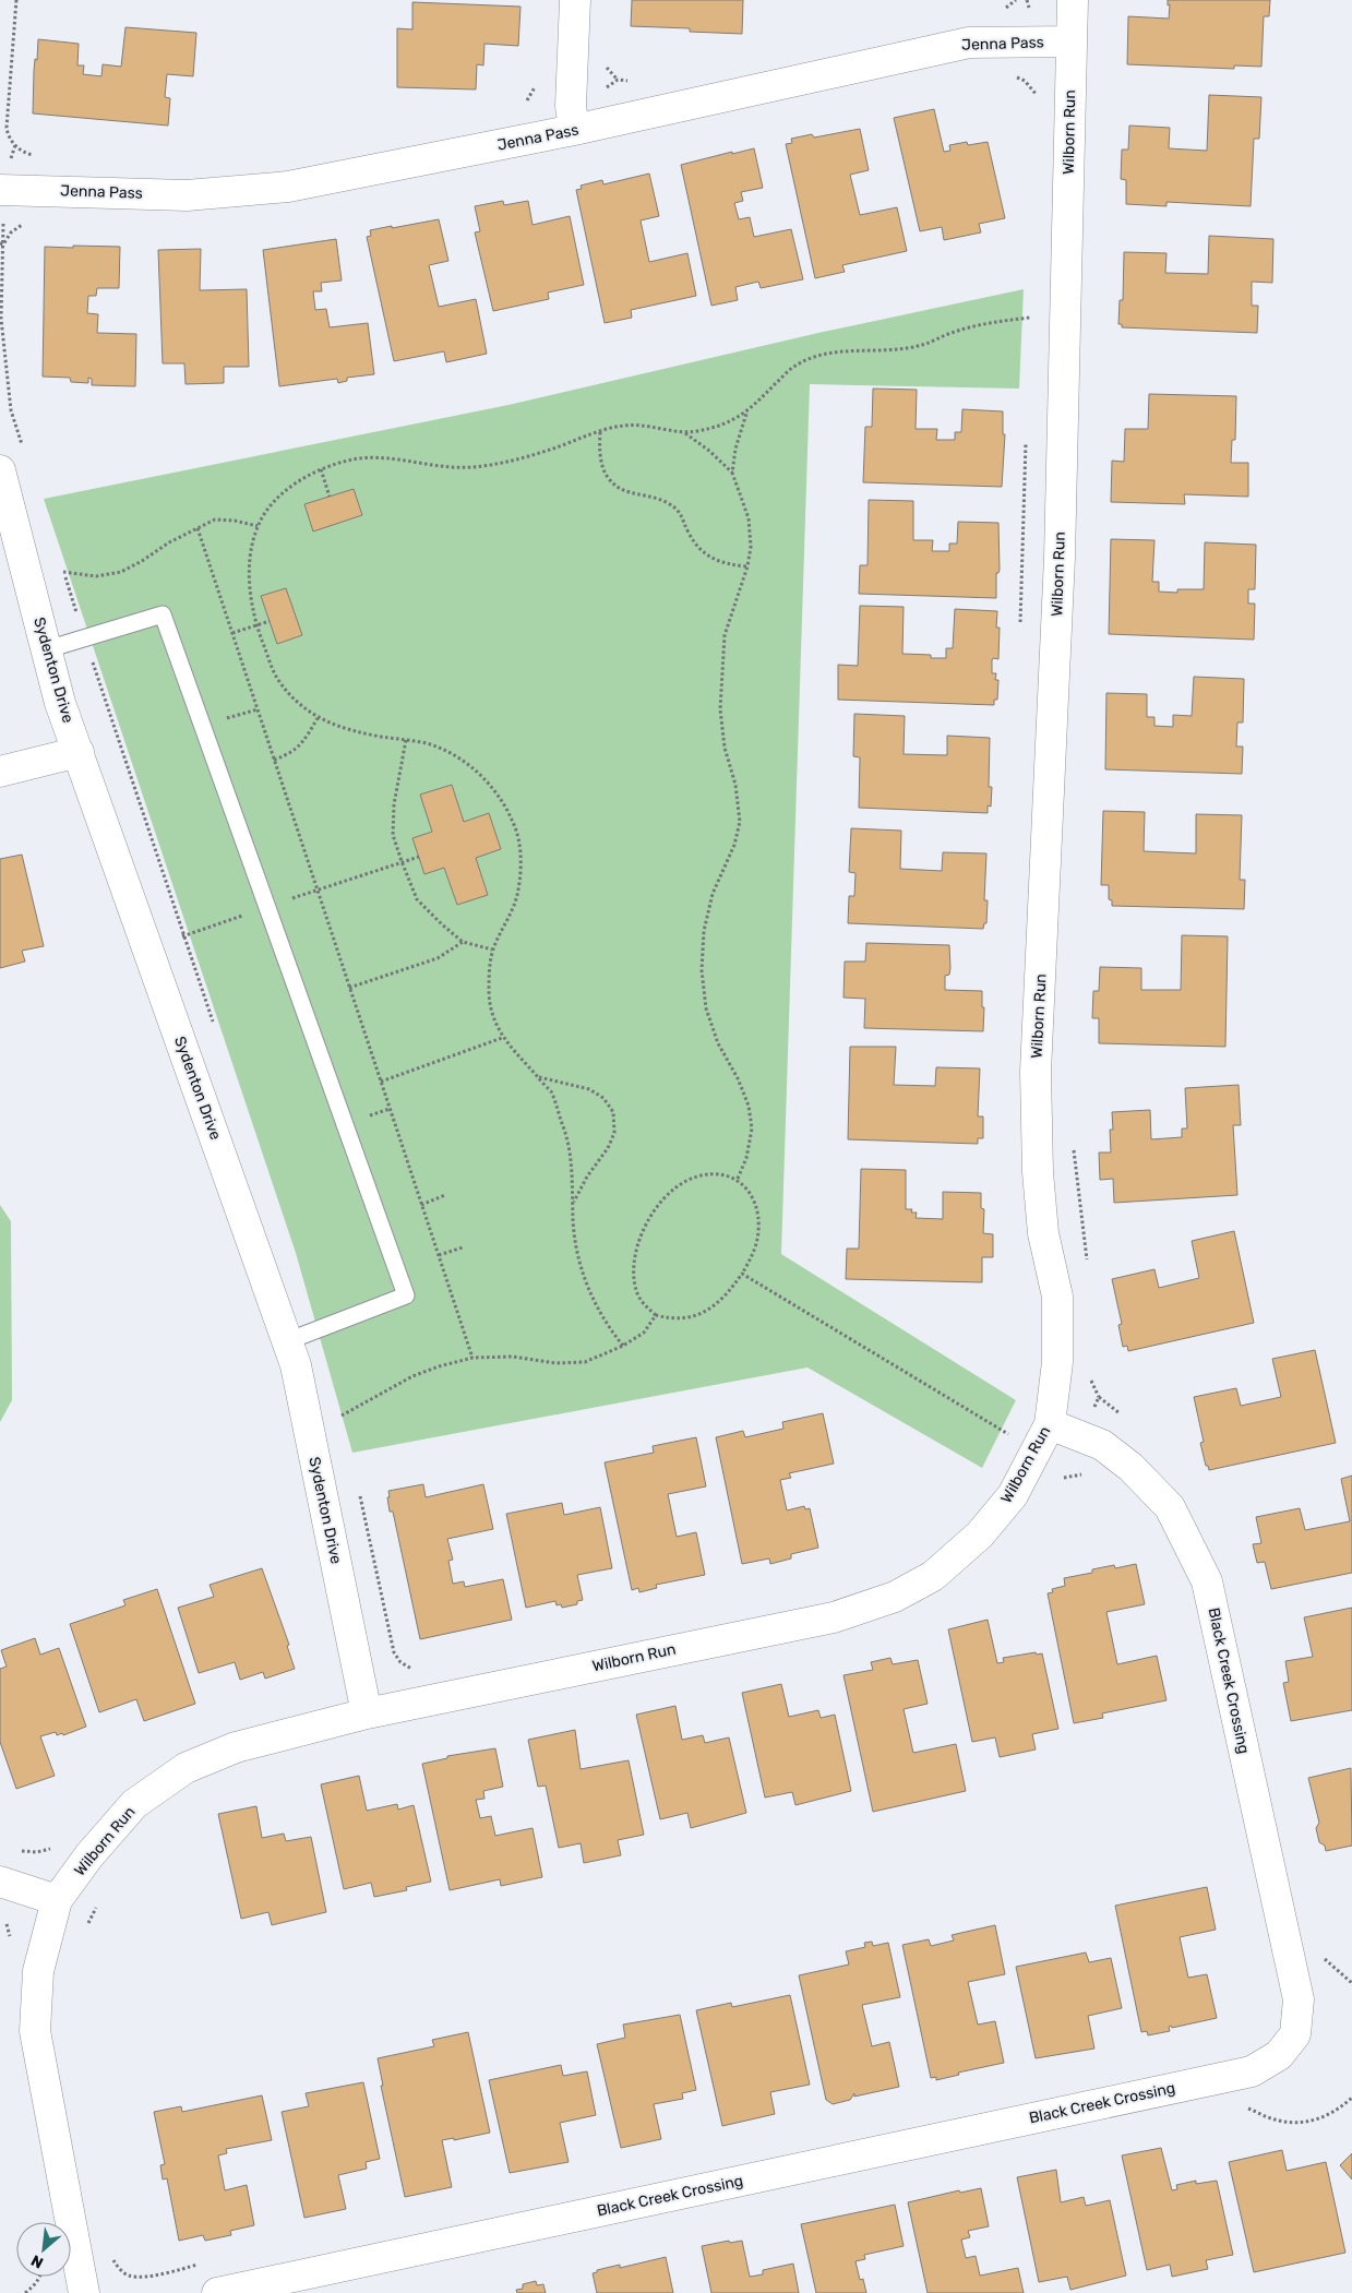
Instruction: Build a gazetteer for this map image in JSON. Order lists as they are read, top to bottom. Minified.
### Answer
{"streets":{"street":["Jenna Pass","Wilborn Run","Sydenton Drive","Black Creek Crossing"]},"crossings":[["Jenna Pass","Wilborn Run"],["Wilborn Run","Sydenton Drive"],["Wilborn Run","Black Creek Crossing"]],"north":"bottom left"}
